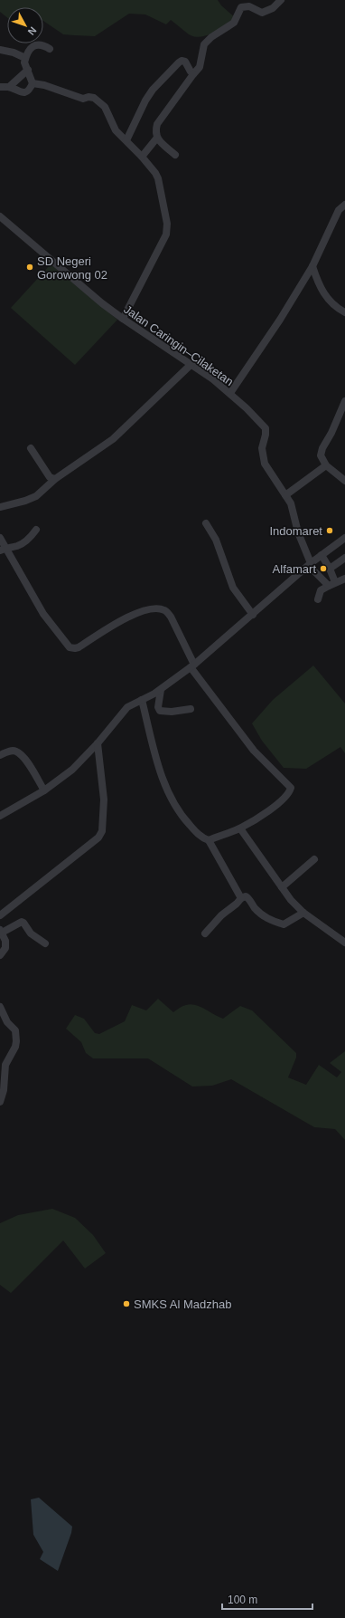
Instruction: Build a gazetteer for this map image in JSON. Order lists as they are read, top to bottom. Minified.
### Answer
{"streets":{"street":["Jalan Caringin–Cilaketan"]},"places":["SD Negeri Gorowong 02","Indomaret","Alfamart","SMKS Al Madzhab"],"scale_bar":"100 m","north":"bottom right"}
